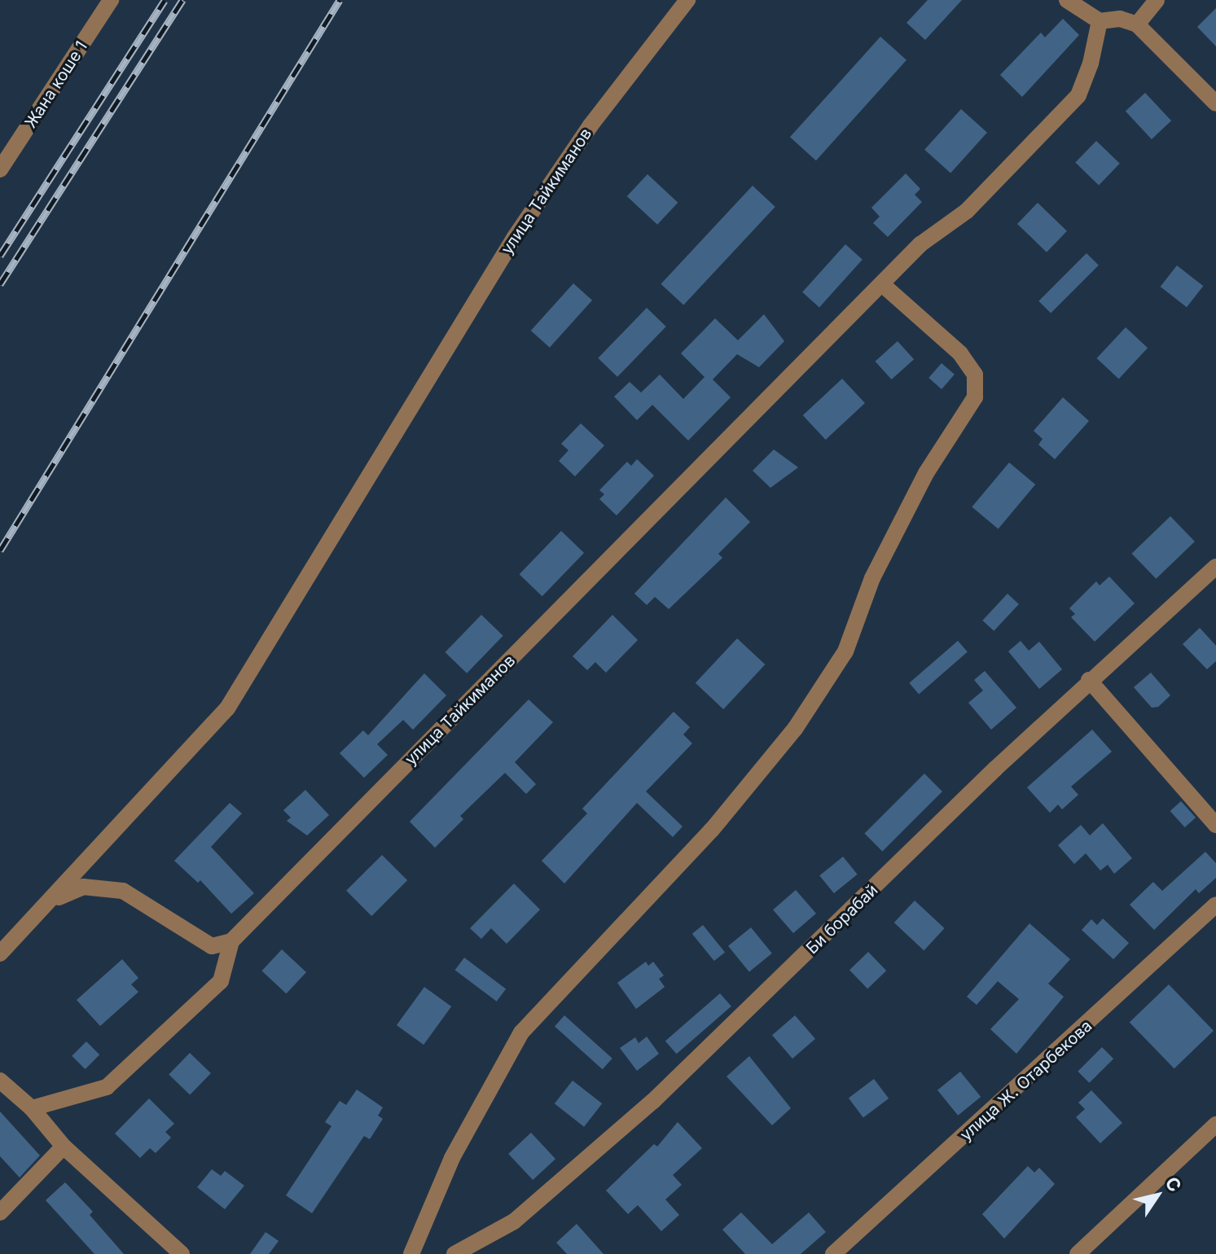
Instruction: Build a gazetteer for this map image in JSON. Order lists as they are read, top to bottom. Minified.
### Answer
{"streets":{"street":["Жана коше 1","улица Тайкиманов","Би борабай","улица Ж. Отарбекова"]},"north":"top right"}
